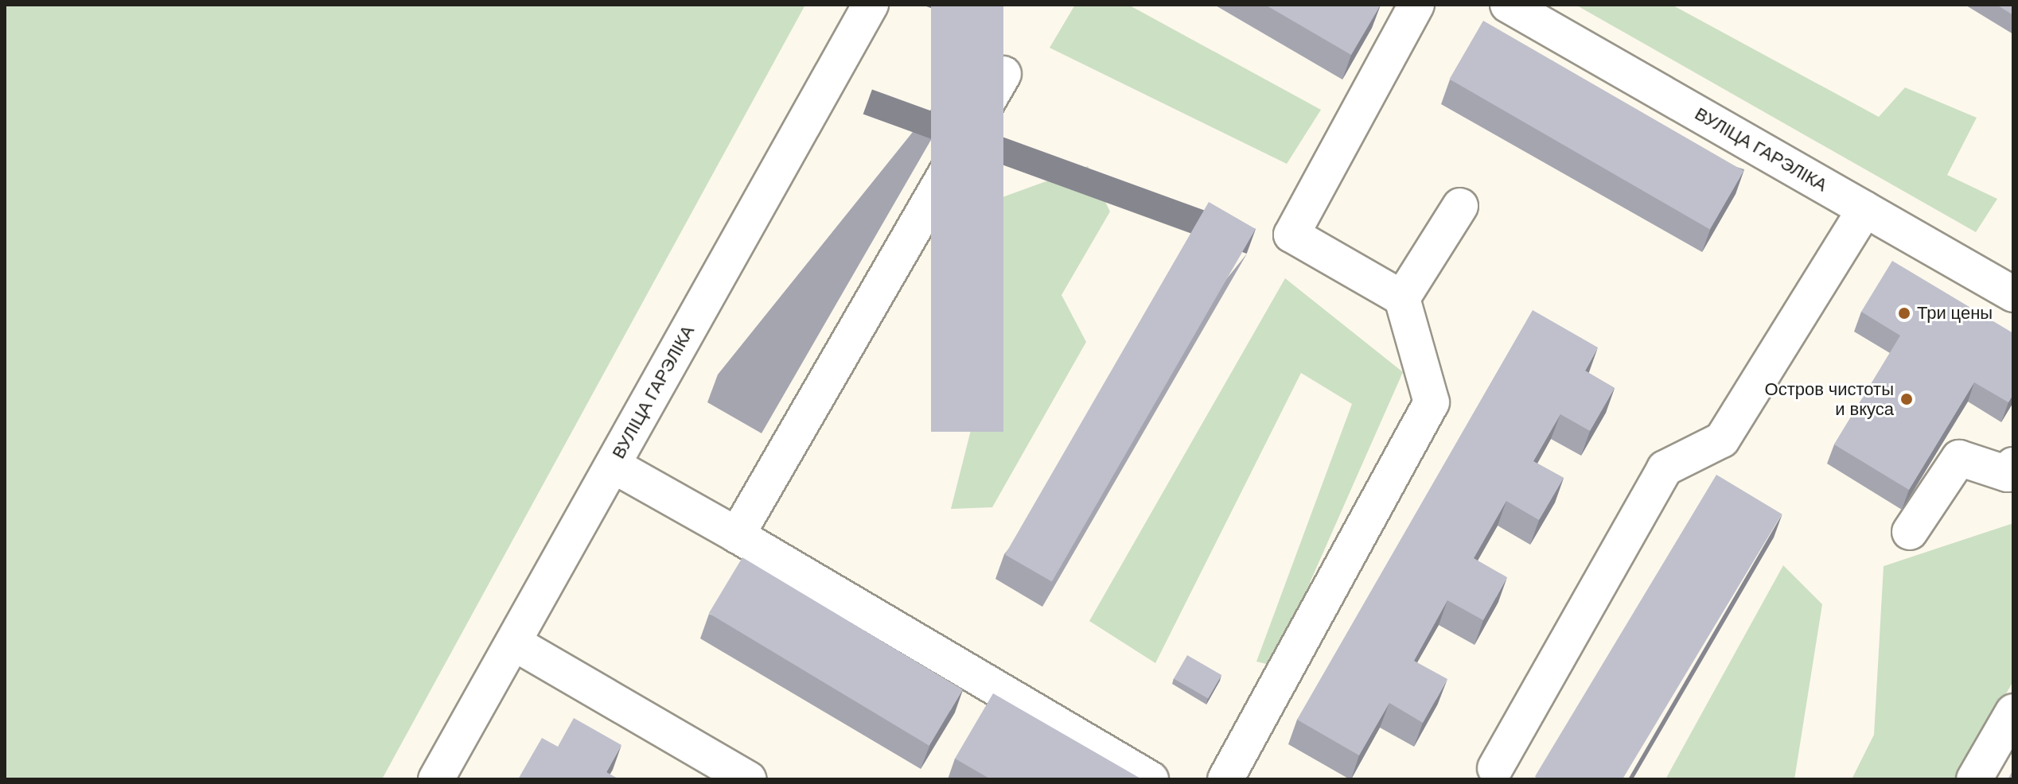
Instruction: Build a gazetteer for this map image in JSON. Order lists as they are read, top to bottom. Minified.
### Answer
{"streets":{"street":["ВУЛІЦА ГАРЭЛІКА"]},"places":["Три цены","Остров чистоты и вкуса"]}
